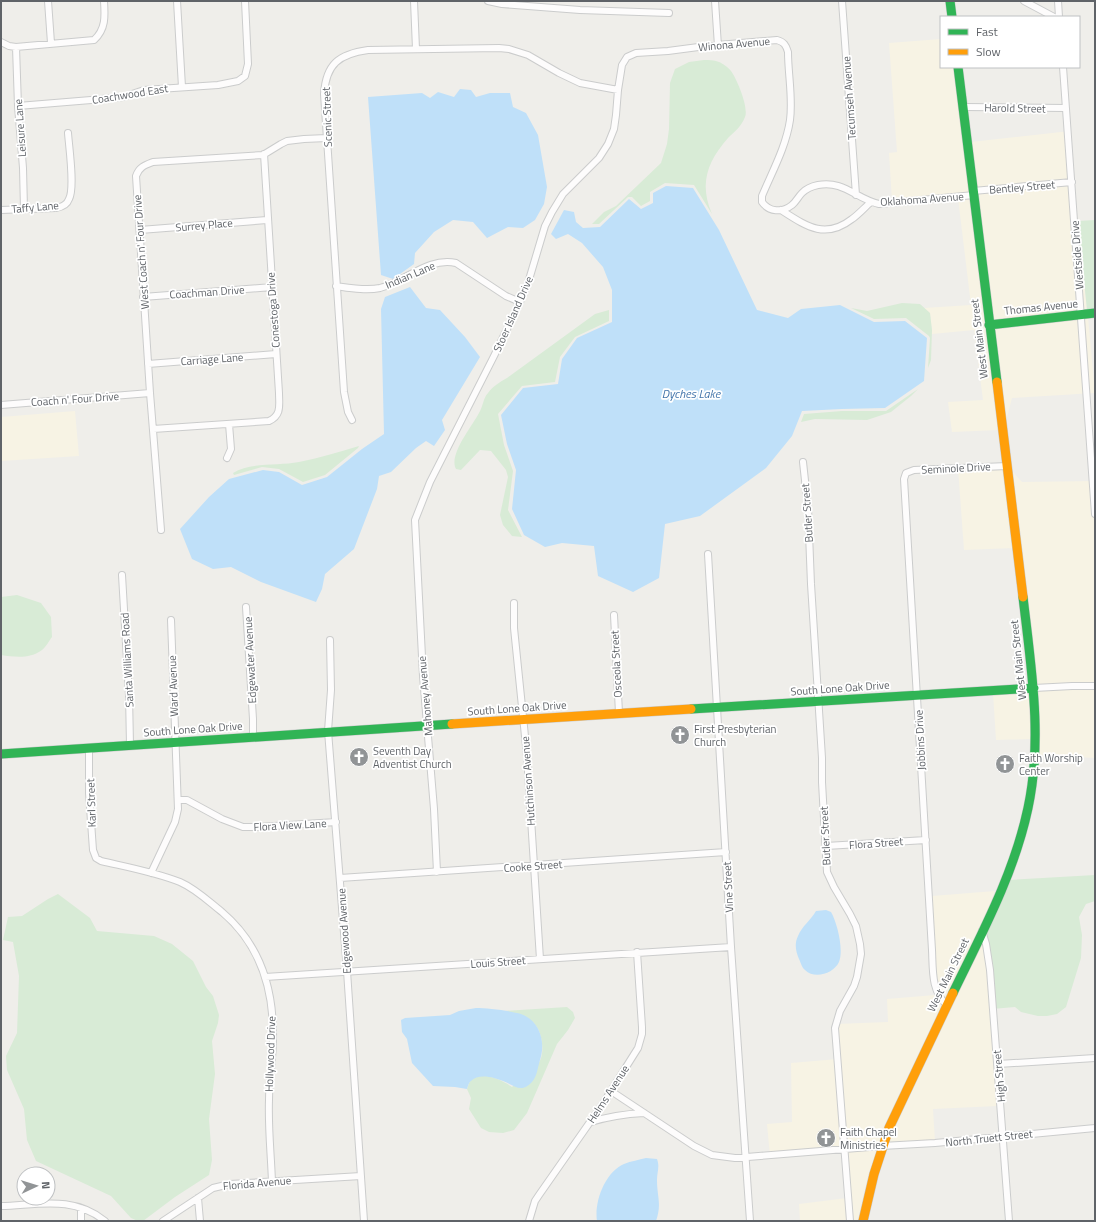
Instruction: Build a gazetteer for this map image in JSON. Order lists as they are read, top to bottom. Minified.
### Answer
{"streets":{"main road":["Thomas Avenue","West Main Street","South Lone Oak Drive"],"street":["Winona Avenue","Coachwood East","Tecumseh Avenue","Harold Street","Scenic Street","Leisure Lane","Bentley Street","Oklahoma Avenue","Taffy Lane","Surrey Place","West Coach n' Four Drive","Westside Drive","Indian Lane","Coachman Drive","Conestoga Drive","Stoer Island Drive","Carriage Lane","Coach n' Four Drive","Seminole Drive","Butler Street","Santa Williams Road","Edgewater Avenue","Osceola Street","Ward Avenue","Mahoney Avenue","Jobbins Drive","Hutchinson Avenue","Karl Street","Flora View Lane","Flora Street","Cooke Street","Vine Street","Edgewood Avenue","Louis Street","Hollywood Drive","High Street","Helms Avenue","North Truett Street","Florida Avenue"]},"crossings":[["Winona Avenue","Scenic Street"],["Winona Avenue","Stoer Island Drive"],["Coachwood East","Leisure Lane"],["Harold Street","Westside Drive"],["Harold Street","West Main Street"],["Scenic Street","West Coach n' Four Drive"],["Scenic Street","Indian Lane"],["Scenic Street","Stoer Island Drive"],["Leisure Lane","Taffy Lane"],["Bentley Street","Oklahoma Avenue"],["Bentley Street","Westside Drive"],["Bentley Street","West Main Street"],["Oklahoma Avenue","West Main Street"],["Surrey Place","West Coach n' Four Drive"],["Surrey Place","Conestoga Drive"],["West Coach n' Four Drive","Coachman Drive"],["West Coach n' Four Drive","Conestoga Drive"],["West Coach n' Four Drive","Carriage Lane"],["West Coach n' Four Drive","Coach n' Four Drive"],["Westside Drive","Thomas Avenue"],["Indian Lane","Stoer Island Drive"],["Coachman Drive","Conestoga Drive"],["Thomas Avenue","West Main Street"],["Conestoga Drive","Carriage Lane"],["Stoer Island Drive","Mahoney Avenue"],["West Main Street","Seminole Drive"],["West Main Street","South Lone Oak Drive"],["West Main Street","Jobbins Drive"],["West Main Street","High Street"],["West Main Street","North Truett Street"],["Seminole Drive","Jobbins Drive"],["Butler Street","South Lone Oak Drive"],["Butler Street","Flora Street"],["Butler Street","North Truett Street"],["Santa Williams Road","South Lone Oak Drive"],["Edgewater Avenue","South Lone Oak Drive"],["Osceola Street","South Lone Oak Drive"],["Ward Avenue","South Lone Oak Drive"],["Ward Avenue","Flora View Lane"],["Ward Avenue","Hollywood Drive"],["South Lone Oak Drive","Mahoney Avenue"],["South Lone Oak Drive","Jobbins Drive"],["South Lone Oak Drive","Hutchinson Avenue"],["South Lone Oak Drive","Karl Street"],["South Lone Oak Drive","Vine Street"],["South Lone Oak Drive","Edgewood Avenue"],["Mahoney Avenue","Cooke Street"],["Jobbins Drive","Flora Street"],["Hutchinson Avenue","Cooke Street"],["Hutchinson Avenue","Louis Street"],["Karl Street","Hollywood Drive"],["Flora View Lane","Edgewood Avenue"],["Cooke Street","Vine Street"],["Cooke Street","Edgewood Avenue"],["Vine Street","Louis Street"],["Vine Street","North Truett Street"],["Edgewood Avenue","Louis Street"],["Edgewood Avenue","Florida Avenue"],["Louis Street","Hollywood Drive"],["Louis Street","Helms Avenue"],["Hollywood Drive","Florida Avenue"],["High Street","North Truett Street"],["Helms Avenue","North Truett Street"]],"water":["Dyches Lake"],"places":{"church":["First Presbyterian Church","Seventh Day Adventist Church","Faith Worship Center","Faith Chapel Ministries"]},"legend":["Fast","Slow"],"north":"right"}
